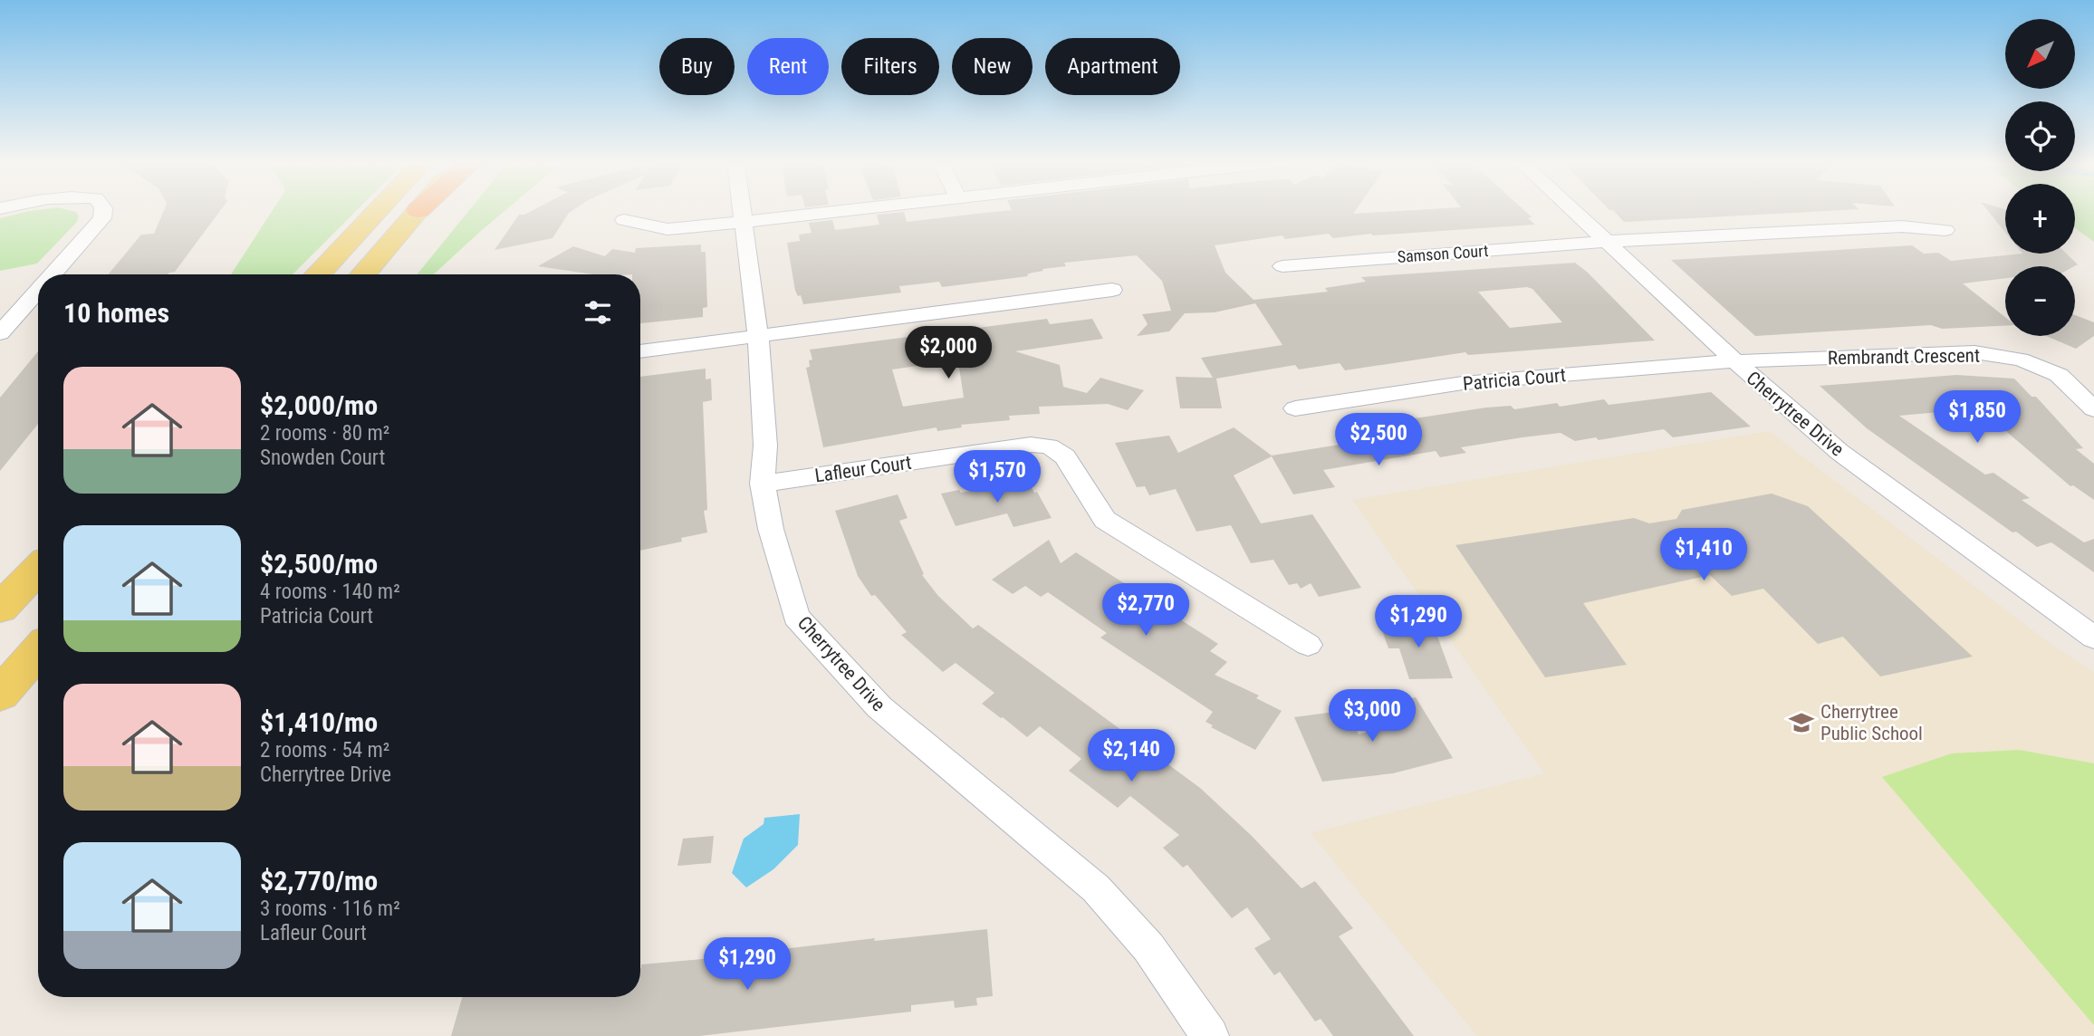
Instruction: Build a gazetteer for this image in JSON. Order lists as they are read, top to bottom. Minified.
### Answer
{"streets":{"street":["Samson Court","Rembrandt Crescent","Patricia Court","Cherrytree Drive","Lafleur Court"]},"crossings":[["Samson Court","Cherrytree Drive"],["Rembrandt Crescent","Patricia Court"],["Rembrandt Crescent","Cherrytree Drive"],["Patricia Court","Cherrytree Drive"],["Cherrytree Drive","Lafleur Court"]],"places":{"school or university":["Cherrytree Public School"]},"north":"bottom left","page":{"map_buttons":["+","−"],"chip":["Buy","Rent","Filters","New","Apartment"],"heading":"10 homes","price":["$2,000","$1,850","$2,500","$1,570","$1,410","$2,770","$1,290","$3,000","$2,140","$1,290"],"list":[{"name":"$2,000/mo","note":"2 rooms · 80 m² · Snowden Court"},{"name":"$2,500/mo","note":"4 rooms · 140 m² · Patricia Court"},{"name":"$1,410/mo","note":"2 rooms · 54 m² · Cherrytree Drive"},{"name":"$2,770/mo","note":"3 rooms · 116 m² · Lafleur Court"}]}}
